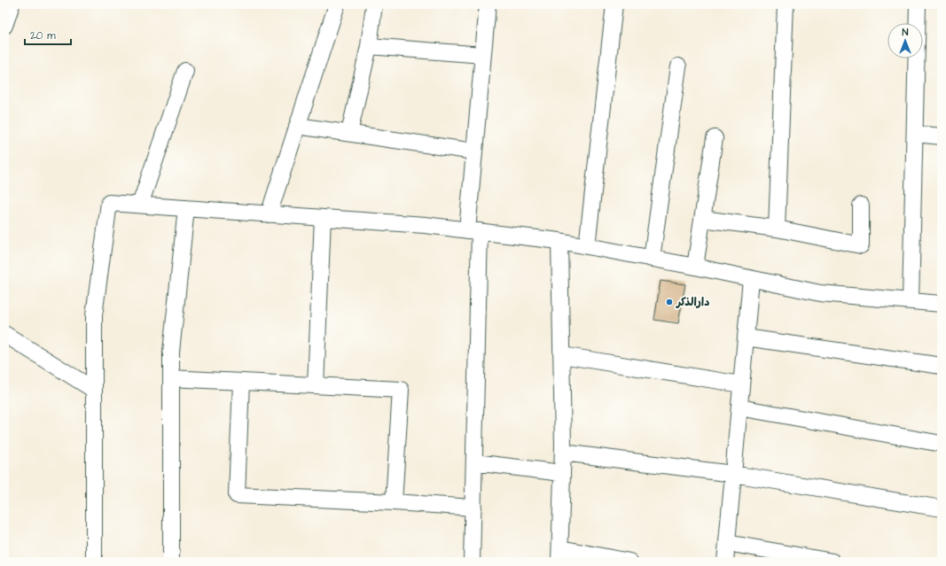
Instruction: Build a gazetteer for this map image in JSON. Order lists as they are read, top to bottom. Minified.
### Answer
{"places":["دارالذکر"],"scale_bar":"20 m","north":"top"}
